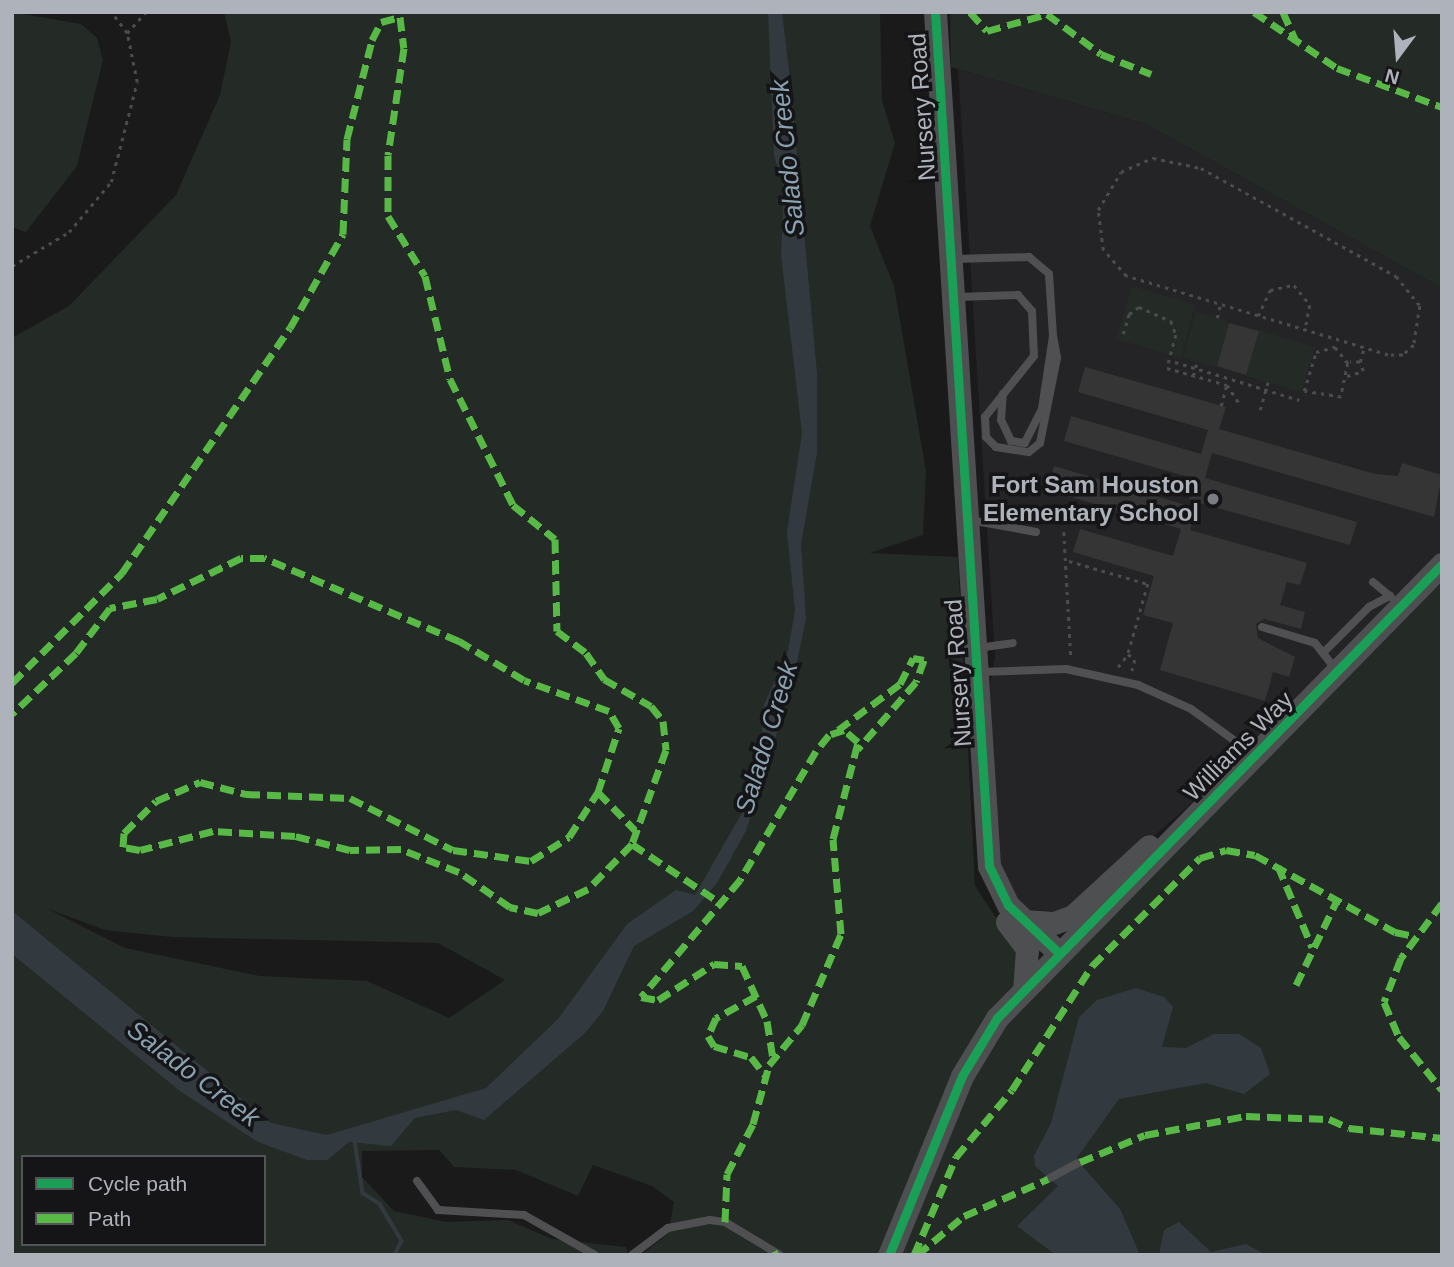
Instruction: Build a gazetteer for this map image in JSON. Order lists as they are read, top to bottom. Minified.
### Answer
{"streets":{"street":["Nursery Road","Williams Way"]},"crossings":[["Nursery Road","Williams Way"]],"water":["Salado Creek"],"places":["Fort Sam Houston Elementary School"],"legend":["Cycle path","Path"],"north":"bottom"}
